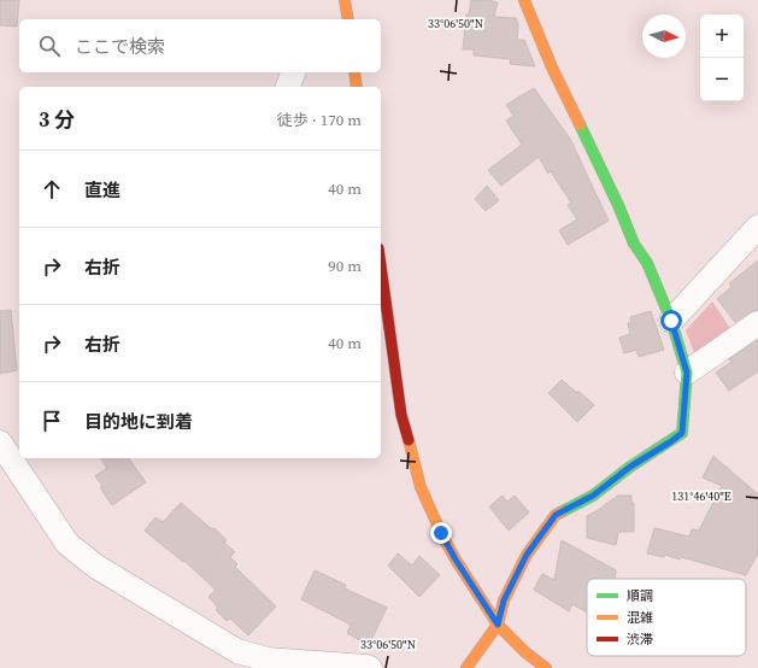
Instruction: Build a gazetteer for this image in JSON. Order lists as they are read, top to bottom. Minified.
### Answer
{"legend":["順調","混雑","渋滞"],"north":"right","page":{"map_buttons":["+","−"],"search":"ここで検索","heading":["3 分","徒歩 · 170 m"],"list":[["直進","40 m"],["右折","90 m"],["右折","40 m"],"目的地に到着"]},"coordinates":["33°06'50\"N","131°46'40\"E"]}
